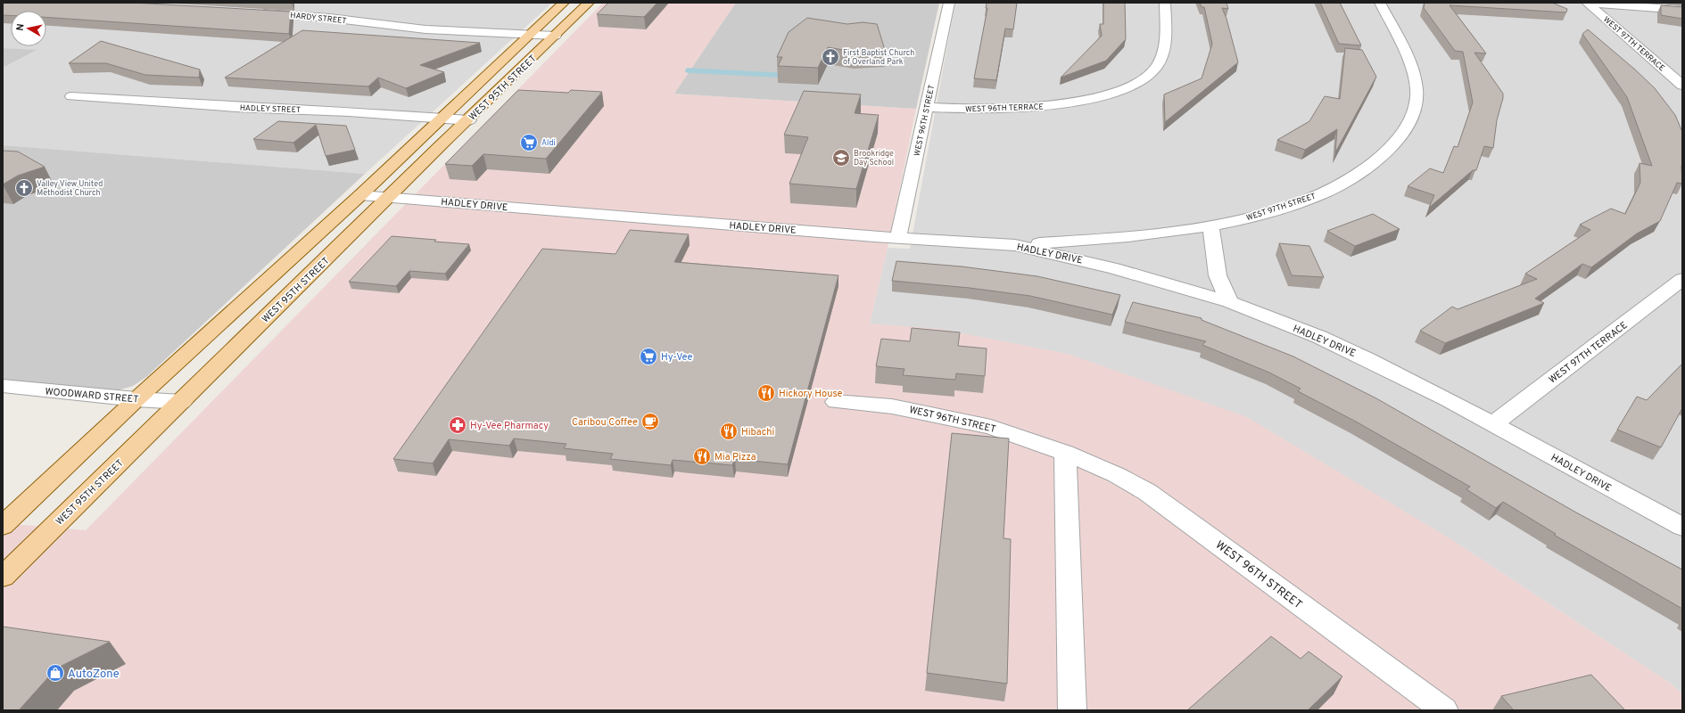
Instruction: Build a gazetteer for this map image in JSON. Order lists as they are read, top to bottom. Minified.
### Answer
{"streets":{"main road":["WEST 95TH STREET"],"street":["HARDY STREET","WEST 97TH TERRACE","WEST 96TH TERRACE","HADLEY STREET","WEST 96TH STREET","HADLEY DRIVE","WEST 97TH STREET","WOODWARD STREET"]},"crossings":[["HARDY STREET","WEST 95TH STREET"],["WEST 97TH TERRACE","HADLEY DRIVE"],["WEST 95TH STREET","HADLEY STREET"],["WEST 95TH STREET","HADLEY DRIVE"],["WEST 95TH STREET","WOODWARD STREET"],["WEST 96TH TERRACE","WEST 96TH STREET"],["WEST 96TH STREET","HADLEY DRIVE"],["HADLEY DRIVE","WEST 97TH STREET"]],"places":{"church":["First Baptist Church of Overland Park","Valley View United Methodist Church"],"supermarket":["Aldi","Hy-Vee"],"school or university":["Brookridge Day School"],"restaurant":["Hickory House","Hibachi","Mia Pizza"],"cafe":["Caribou Coffee"],"pharmacy":["Hy-Vee Pharmacy"],"shop":["AutoZone"]},"north":"left"}
